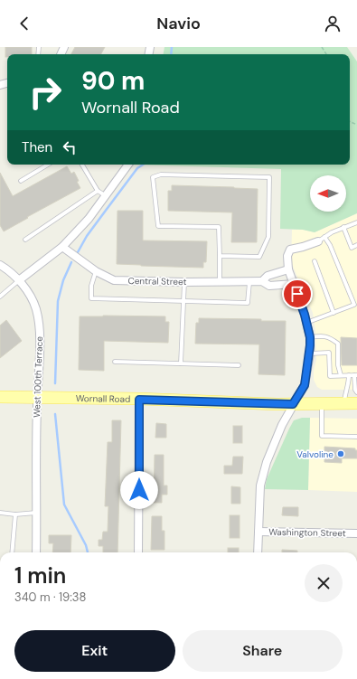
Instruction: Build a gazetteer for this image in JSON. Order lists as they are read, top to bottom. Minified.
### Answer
{"streets":{"main road":["Wornall Road"],"street":["Central Street","West 100th Terrace","Washington Street"]},"crossings":[["West 100th Terrace","Wornall Road"]],"places":["Valvoline"],"north":"left","page":{"header":"Navio","turn":["90 m","Wornall Road"],"then":"Then","heading":["1 min","340 m · 19:38"],"buttons":["Exit","Share"]}}
